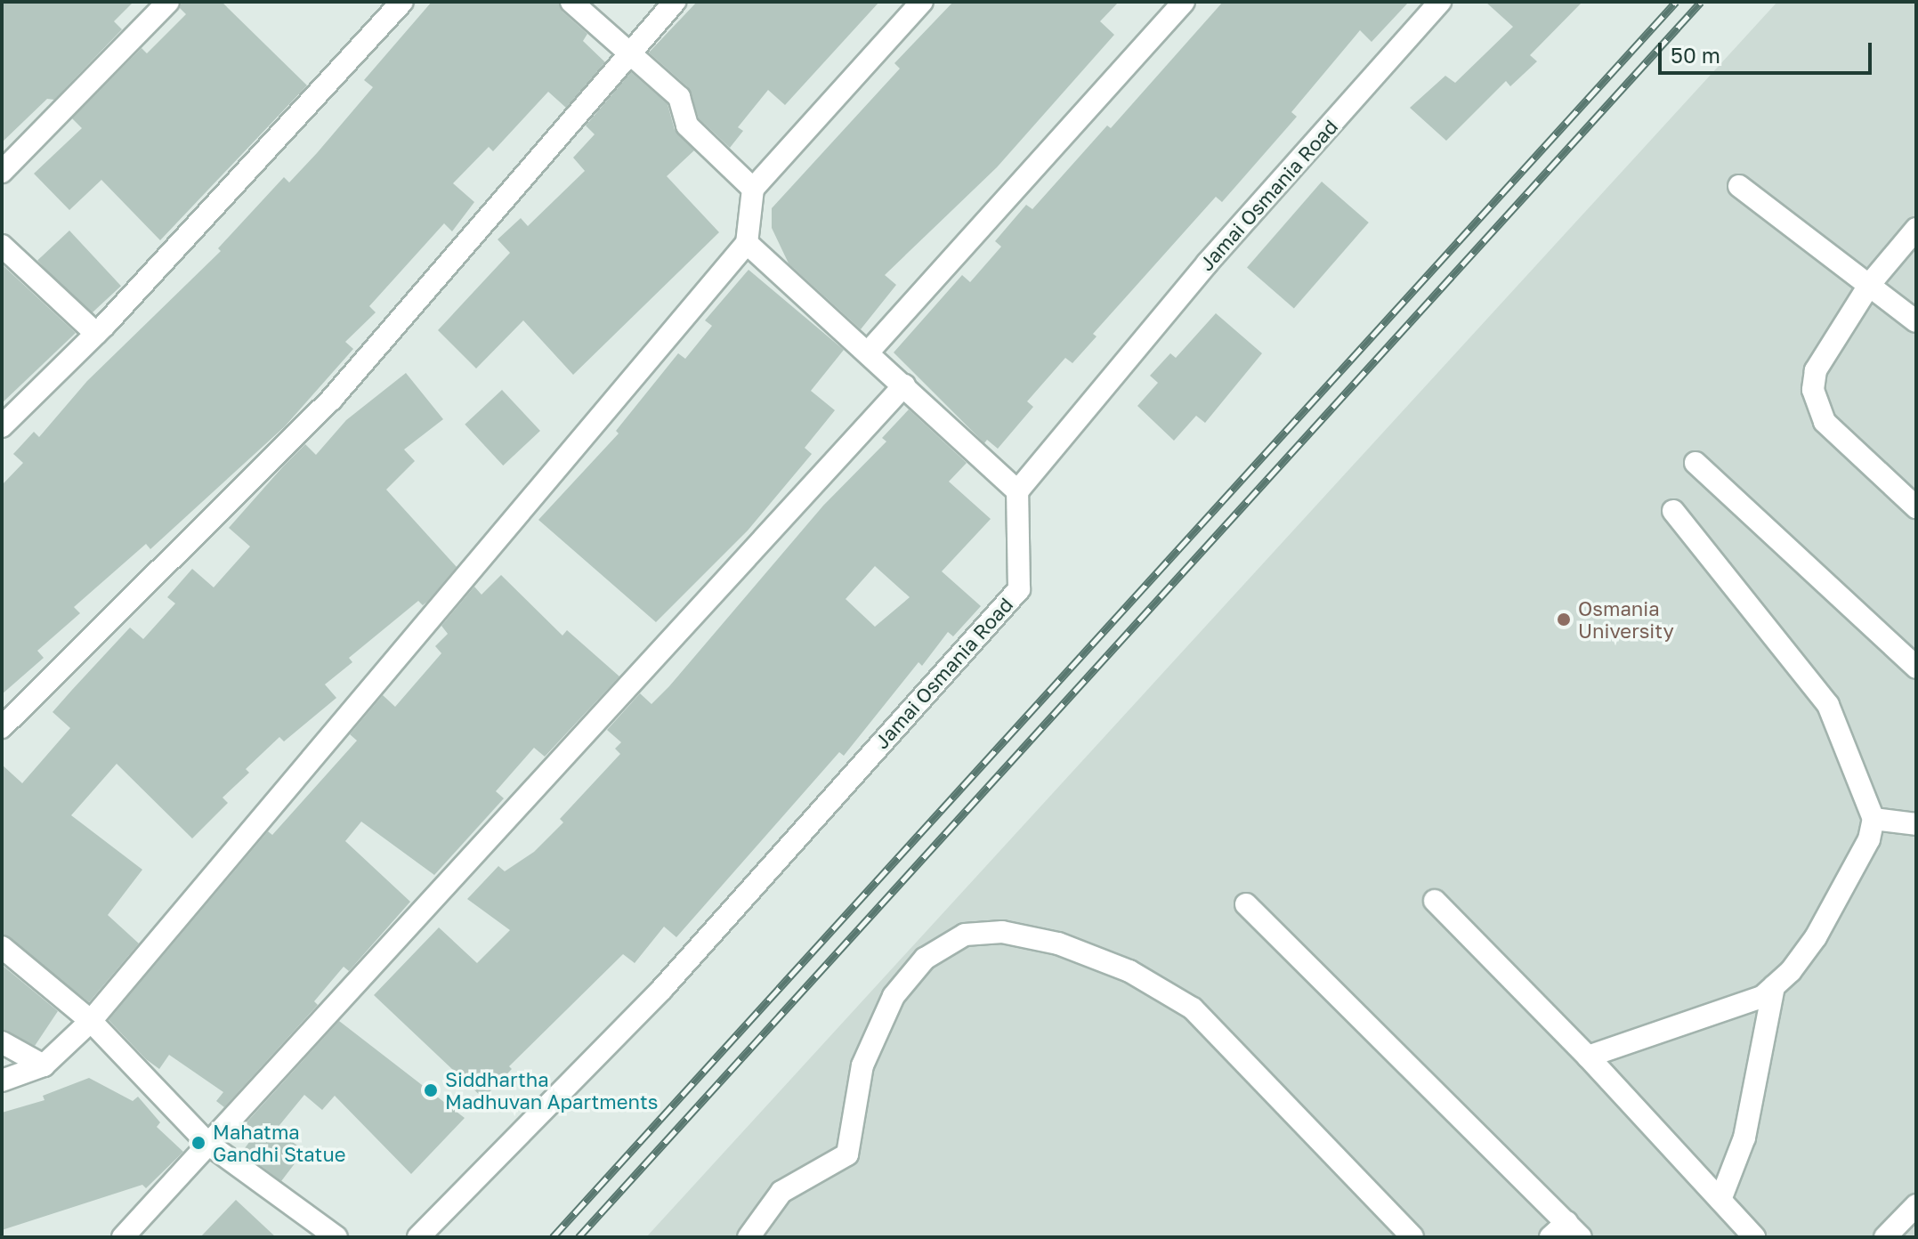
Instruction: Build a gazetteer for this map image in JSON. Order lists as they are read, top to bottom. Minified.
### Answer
{"streets":{"street":["Jamai Osmania Road"]},"places":["Osmania University","Siddhartha Madhuvan Apartments","Mahatma Gandhi Statue"],"scale_bar":"50 m"}
